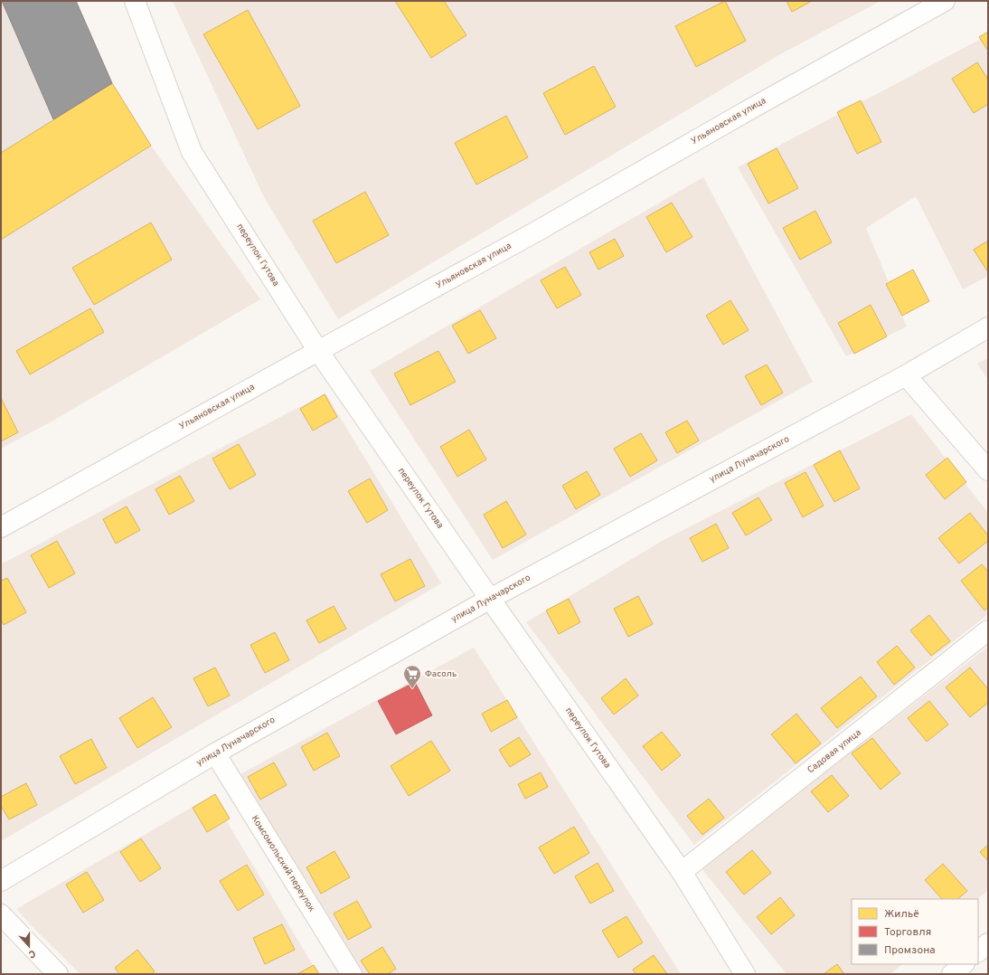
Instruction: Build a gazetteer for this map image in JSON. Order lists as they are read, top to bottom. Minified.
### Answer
{"streets":{"street":["Ульяновская улица","переулок Гутова","улица Луначарского","Садовая улица","Комсомольский переулок"]},"crossings":[["Ульяновская улица","переулок Гутова"],["переулок Гутова","улица Луначарского"],["переулок Гутова","Садовая улица"],["улица Луначарского","Комсомольский переулок"]],"places":{"supermarket":["Фасоль"]},"legend":["Жильё","Торговля","Промзона"],"north":"bottom"}
